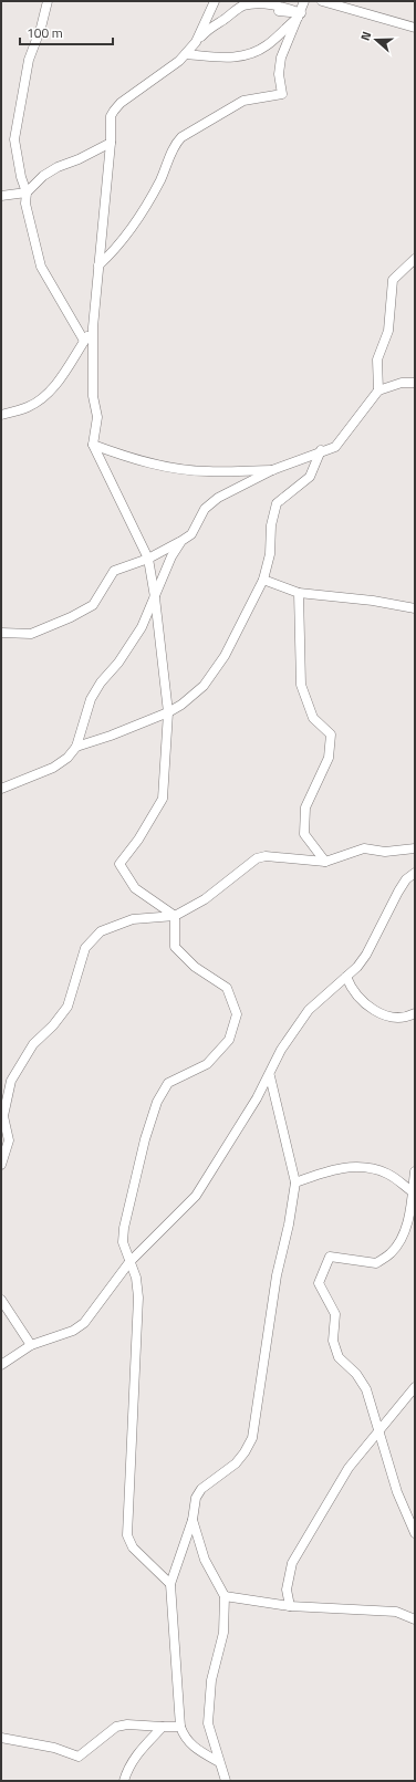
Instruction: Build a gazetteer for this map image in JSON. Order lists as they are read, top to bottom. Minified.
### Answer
{"scale_bar":"100 m","north":"left"}
